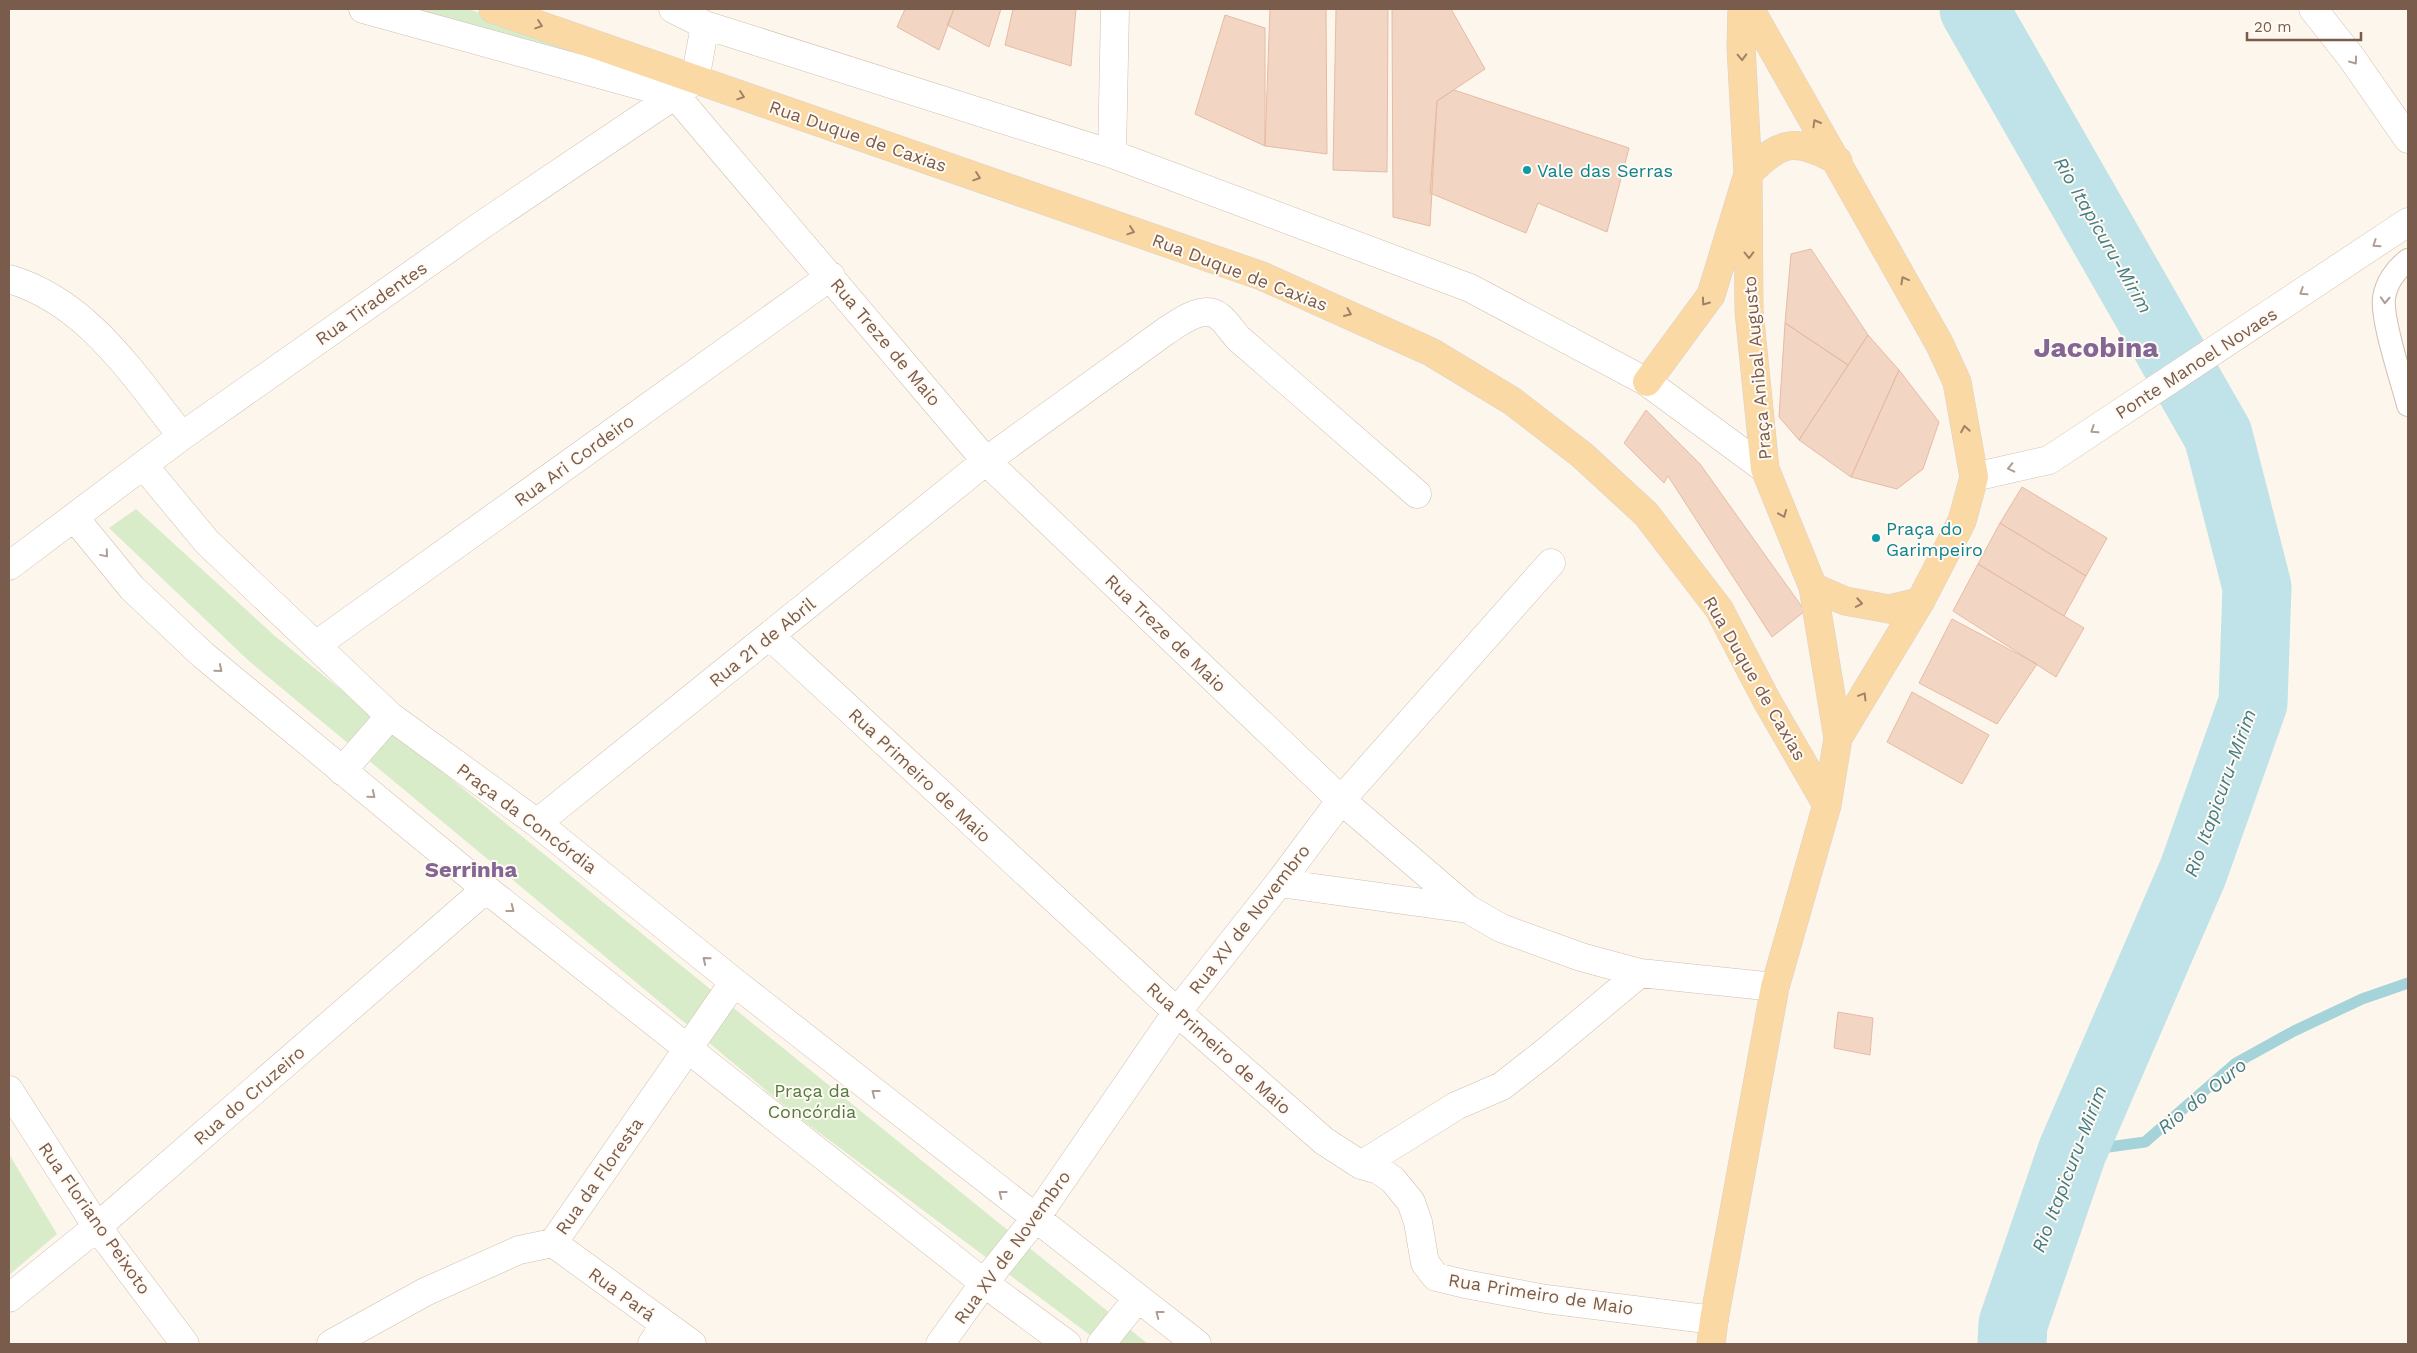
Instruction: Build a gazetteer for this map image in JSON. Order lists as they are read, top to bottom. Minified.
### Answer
{"streets":{"main road":["Rua Duque de Caxias","Praça Anibal Augusto"],"street":["Rua Tiradentes","Rua Treze de Maio","Ponte Manoel Novaes","Rua Ari Cordeiro","Rua 21 de Abril","Rua Primeiro de Maio","Praça da Concórdia","Rua XV de Novembro","Rua do Cruzeiro","Rua da Floresta","Rua Floriano Peixoto","Rua Pará"]},"crossings":[["Rua Duque de Caxias","Rua Tiradentes"],["Rua Duque de Caxias","Rua Treze de Maio"],["Rua Tiradentes","Rua Treze de Maio"],["Rua Tiradentes","Praça da Concórdia"],["Rua Treze de Maio","Rua Ari Cordeiro"],["Rua Treze de Maio","Rua 21 de Abril"],["Rua Treze de Maio","Rua XV de Novembro"],["Rua Ari Cordeiro","Praça da Concórdia"],["Rua 21 de Abril","Rua Primeiro de Maio"],["Rua 21 de Abril","Praça da Concórdia"],["Rua Primeiro de Maio","Rua XV de Novembro"],["Praça da Concórdia","Rua XV de Novembro"],["Praça da Concórdia","Rua da Floresta"],["Rua do Cruzeiro","Rua Floriano Peixoto"],["Rua da Floresta","Rua Pará"]],"one_way":["Ponte Manoel Novaes"],"districts":["Jacobina","Serrinha"],"water":["Rio Itapicuru-Mirim","Rio do Ouro"],"parks":["Praça da Concórdia"],"places":["Vale das Serras","Praça do Garimpeiro"],"scale_bar":"20 m"}
